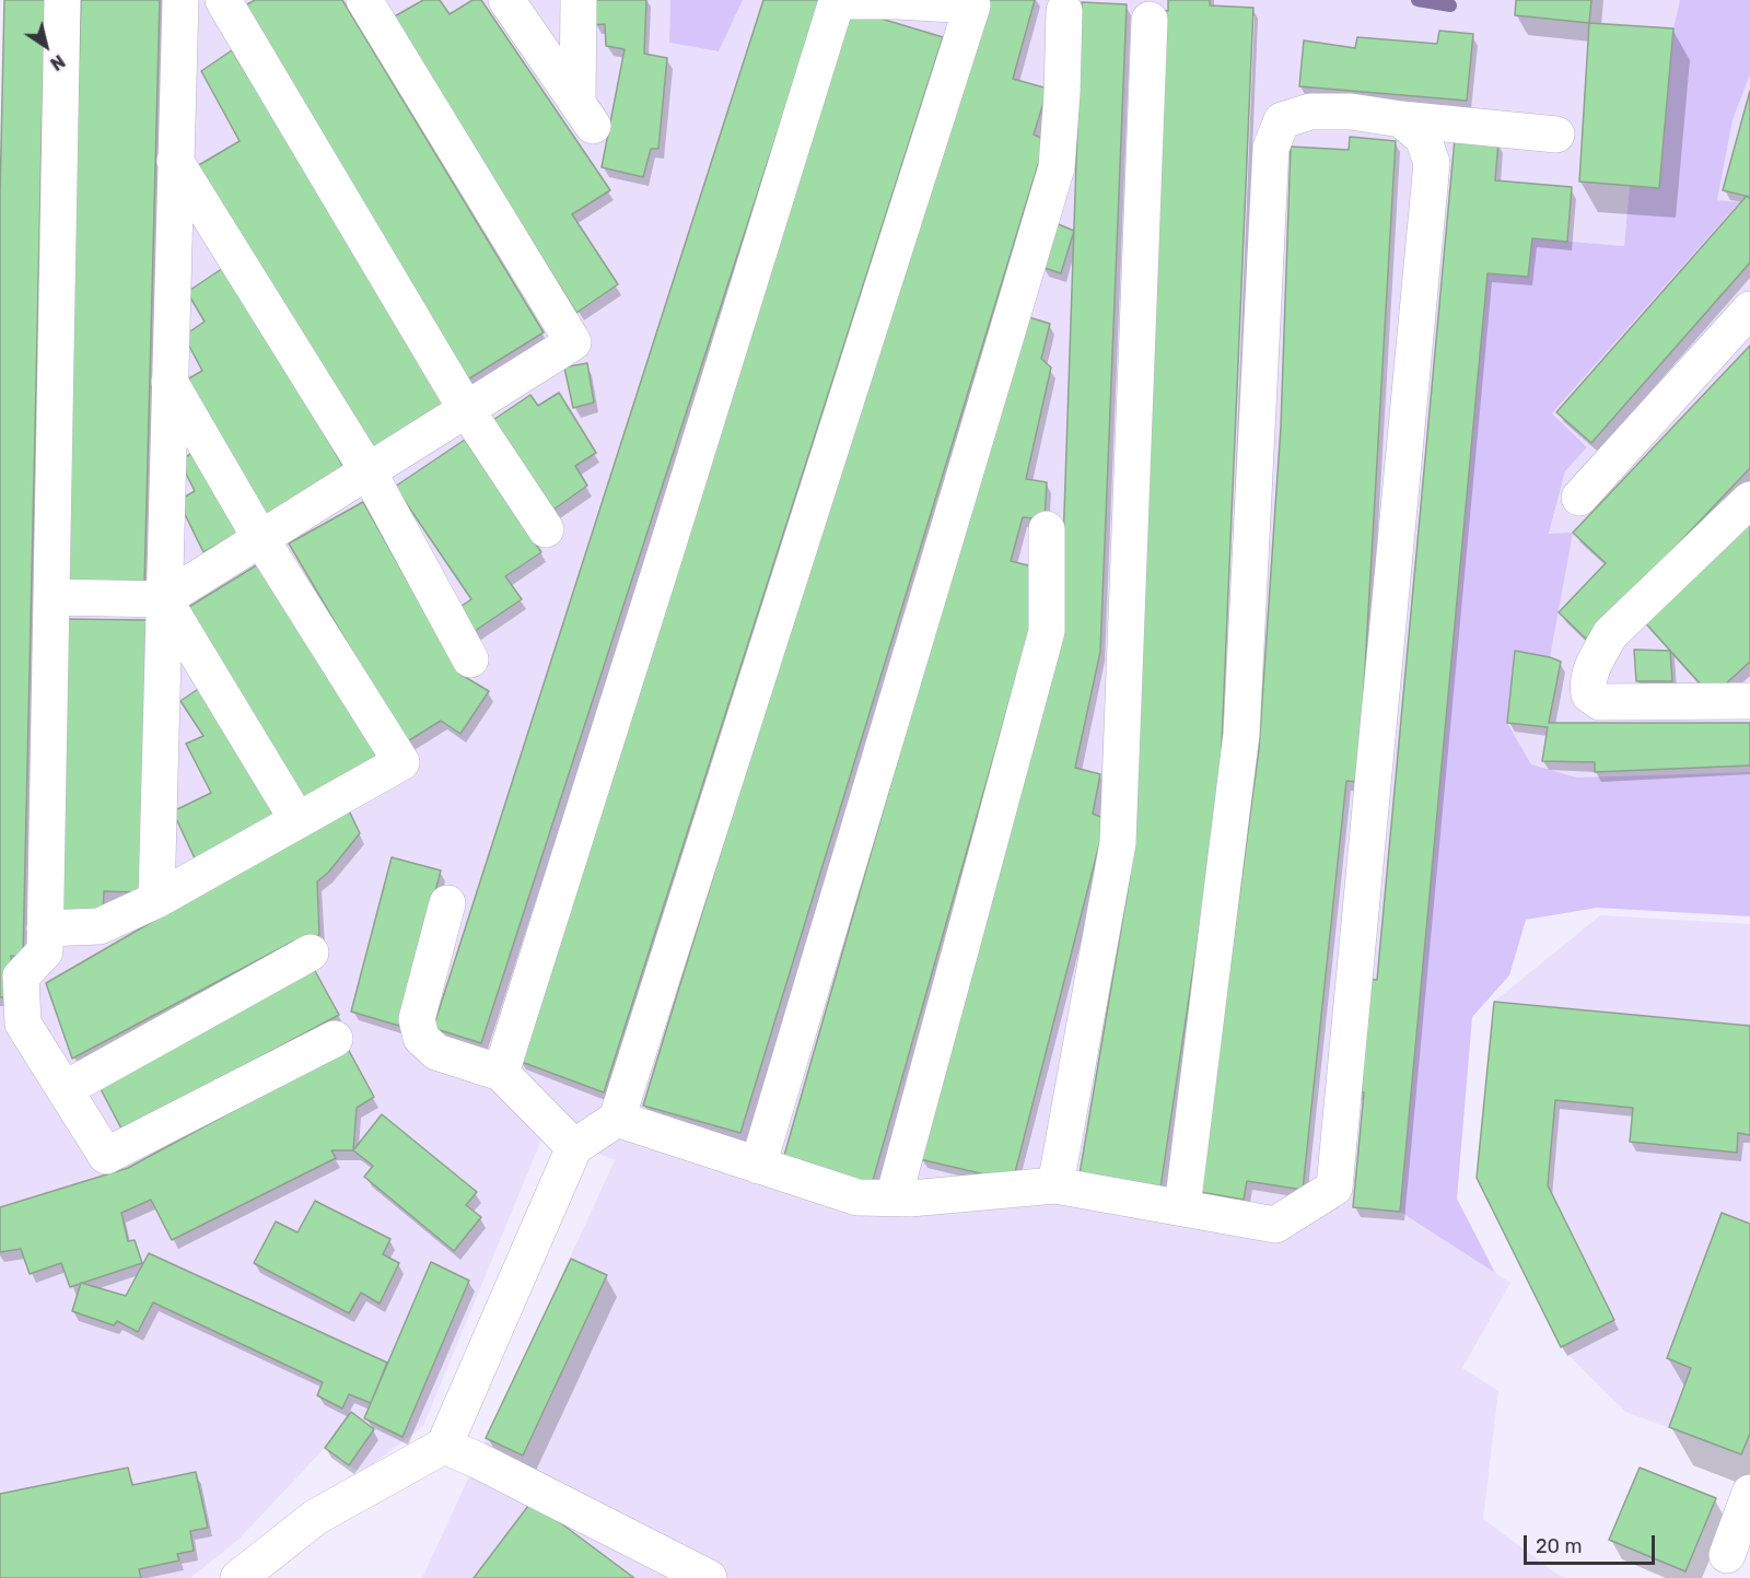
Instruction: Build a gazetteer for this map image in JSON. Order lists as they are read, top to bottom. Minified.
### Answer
{"scale_bar":"20 m","north":"bottom right"}
